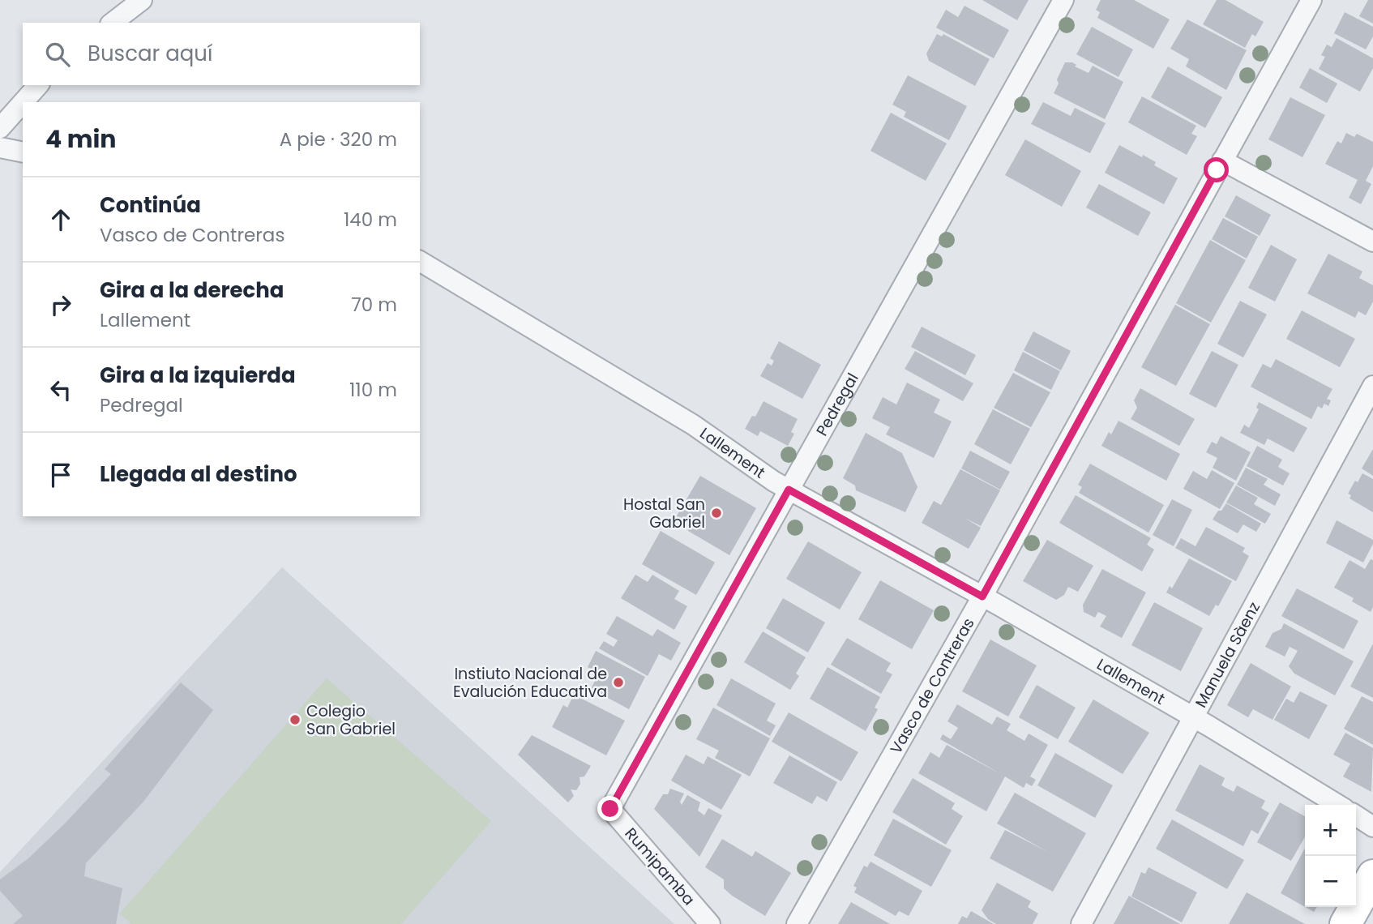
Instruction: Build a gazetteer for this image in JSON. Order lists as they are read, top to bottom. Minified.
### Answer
{"streets":{"street":["Pedregal","Lallement","Manuela Sàenz","Vasco de Contreras","Rumipamba"]},"crossings":[["Pedregal","Lallement"],["Pedregal","Rumipamba"],["Lallement","Manuela Sàenz"],["Lallement","Vasco de Contreras"]],"places":["Hostal San Gabriel","Instiuto Nacional de Evalución Educativa","Colegio San Gabriel"],"page":{"search":"Buscar aquí","heading":["4 min","A pie · 320 m"],"list":[["Continúa","Vasco de Contreras","140 m"],["Gira a la derecha","Lallement","70 m"],["Gira a la izquierda","Pedregal","110 m"],"Llegada al destino"],"map_buttons":["+","−"]}}
